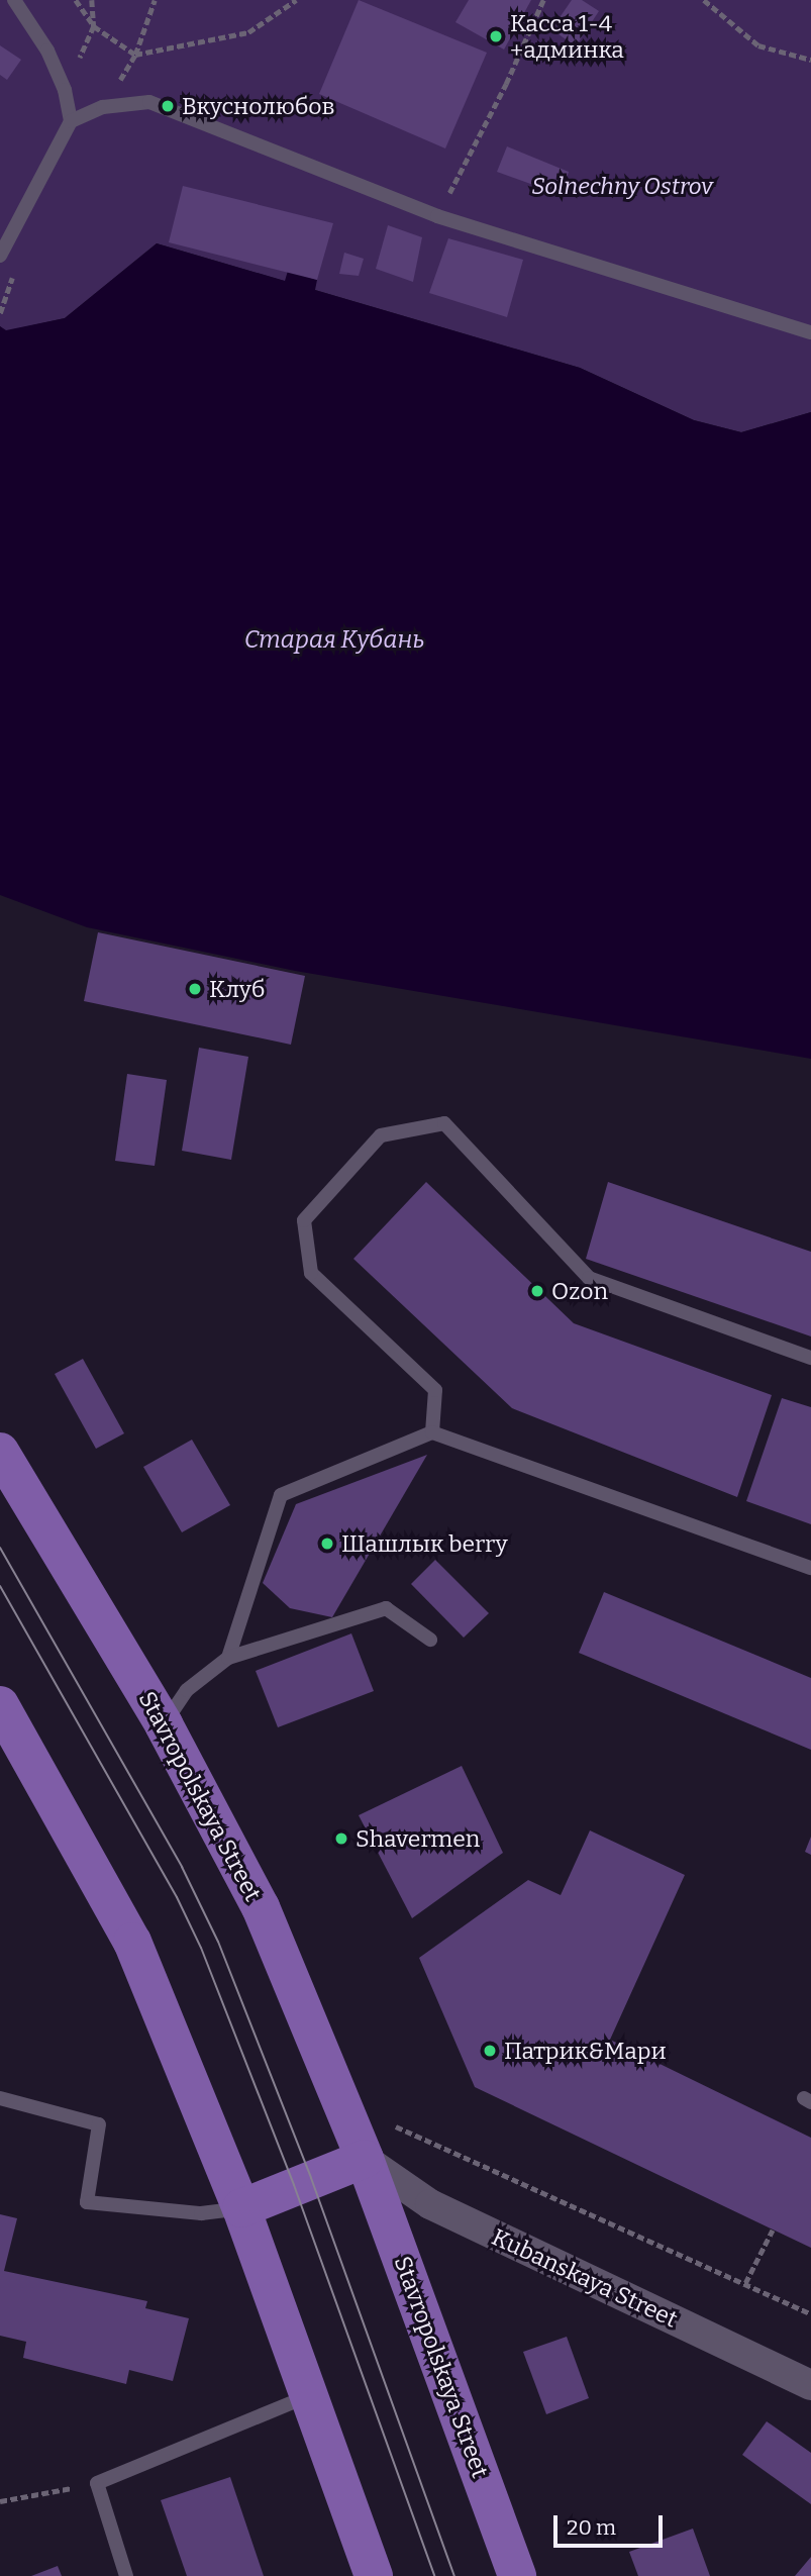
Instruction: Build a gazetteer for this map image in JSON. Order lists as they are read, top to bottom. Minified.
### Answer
{"streets":{"main road":["Stavropolskaya Street"],"street":["Kubanskaya Street"]},"crossings":[["Stavropolskaya Street","Kubanskaya Street"]],"water":["Старая Кубань"],"parks":["Solnechny Ostrov"],"places":["Касса 1-4 +админка","Вкуснолюбов","Клуб","Ozon","Шашлык berry","Shavermen","Патрик&Мари"],"scale_bar":"20 m"}
